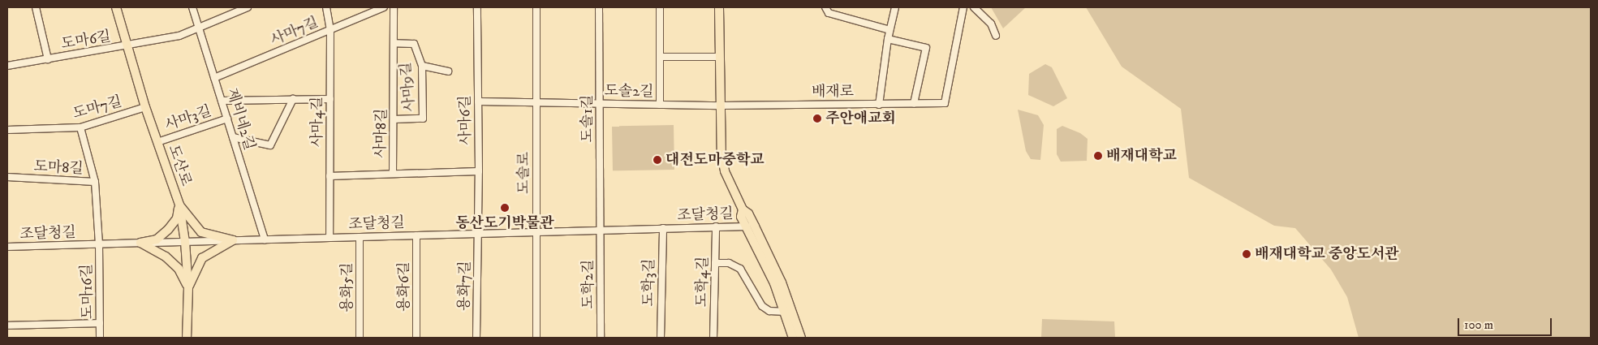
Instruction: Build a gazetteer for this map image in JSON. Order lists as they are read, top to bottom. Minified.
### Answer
{"streets":{"main road":["도산로"],"street":["사마7길","도마6길","사마9길","도솔2길","배재로","도마7길","사마3길","도솔1길","제비네2길","사마6길","사마4길","사마8길","도마8길","도솔로","조달청길","도학4길","도학3길","도학2길","용화7길","용화6길","용화5길","도마16길"]},"crossings":[["사마7길","제비네2길"],["사마7길","사마4길"],["도마6길","제비네2길"],["도마6길","도산로"],["사마9길","사마8길"],["도솔2길","배재로"],["도솔2길","도솔1길"],["도솔2길","사마6길"],["도솔2길","도솔로"],["도마7길","도산로"],["사마3길","제비네2길"],["사마3길","도산로"],["도솔1길","조달청길"],["도솔1길","도학2길"],["제비네2길","조달청길"],["사마6길","사마8길"],["사마6길","조달청길"],["사마6길","용화7길"],["사마4길","조달청길"],["도산로","조달청길"],["도마8길","조달청길"],["도마8길","도마16길"],["도솔로","조달청길"],["조달청길","도학4길"],["조달청길","도학3길"],["조달청길","도학2길"],["조달청길","용화7길"],["조달청길","용화6길"],["조달청길","용화5길"],["조달청길","도마16길"]],"places":["주안애교회","배재대학교","대전도마중학교","동산도기박물관","배재대학교 중앙도서관"],"scale_bar":"100 m"}
